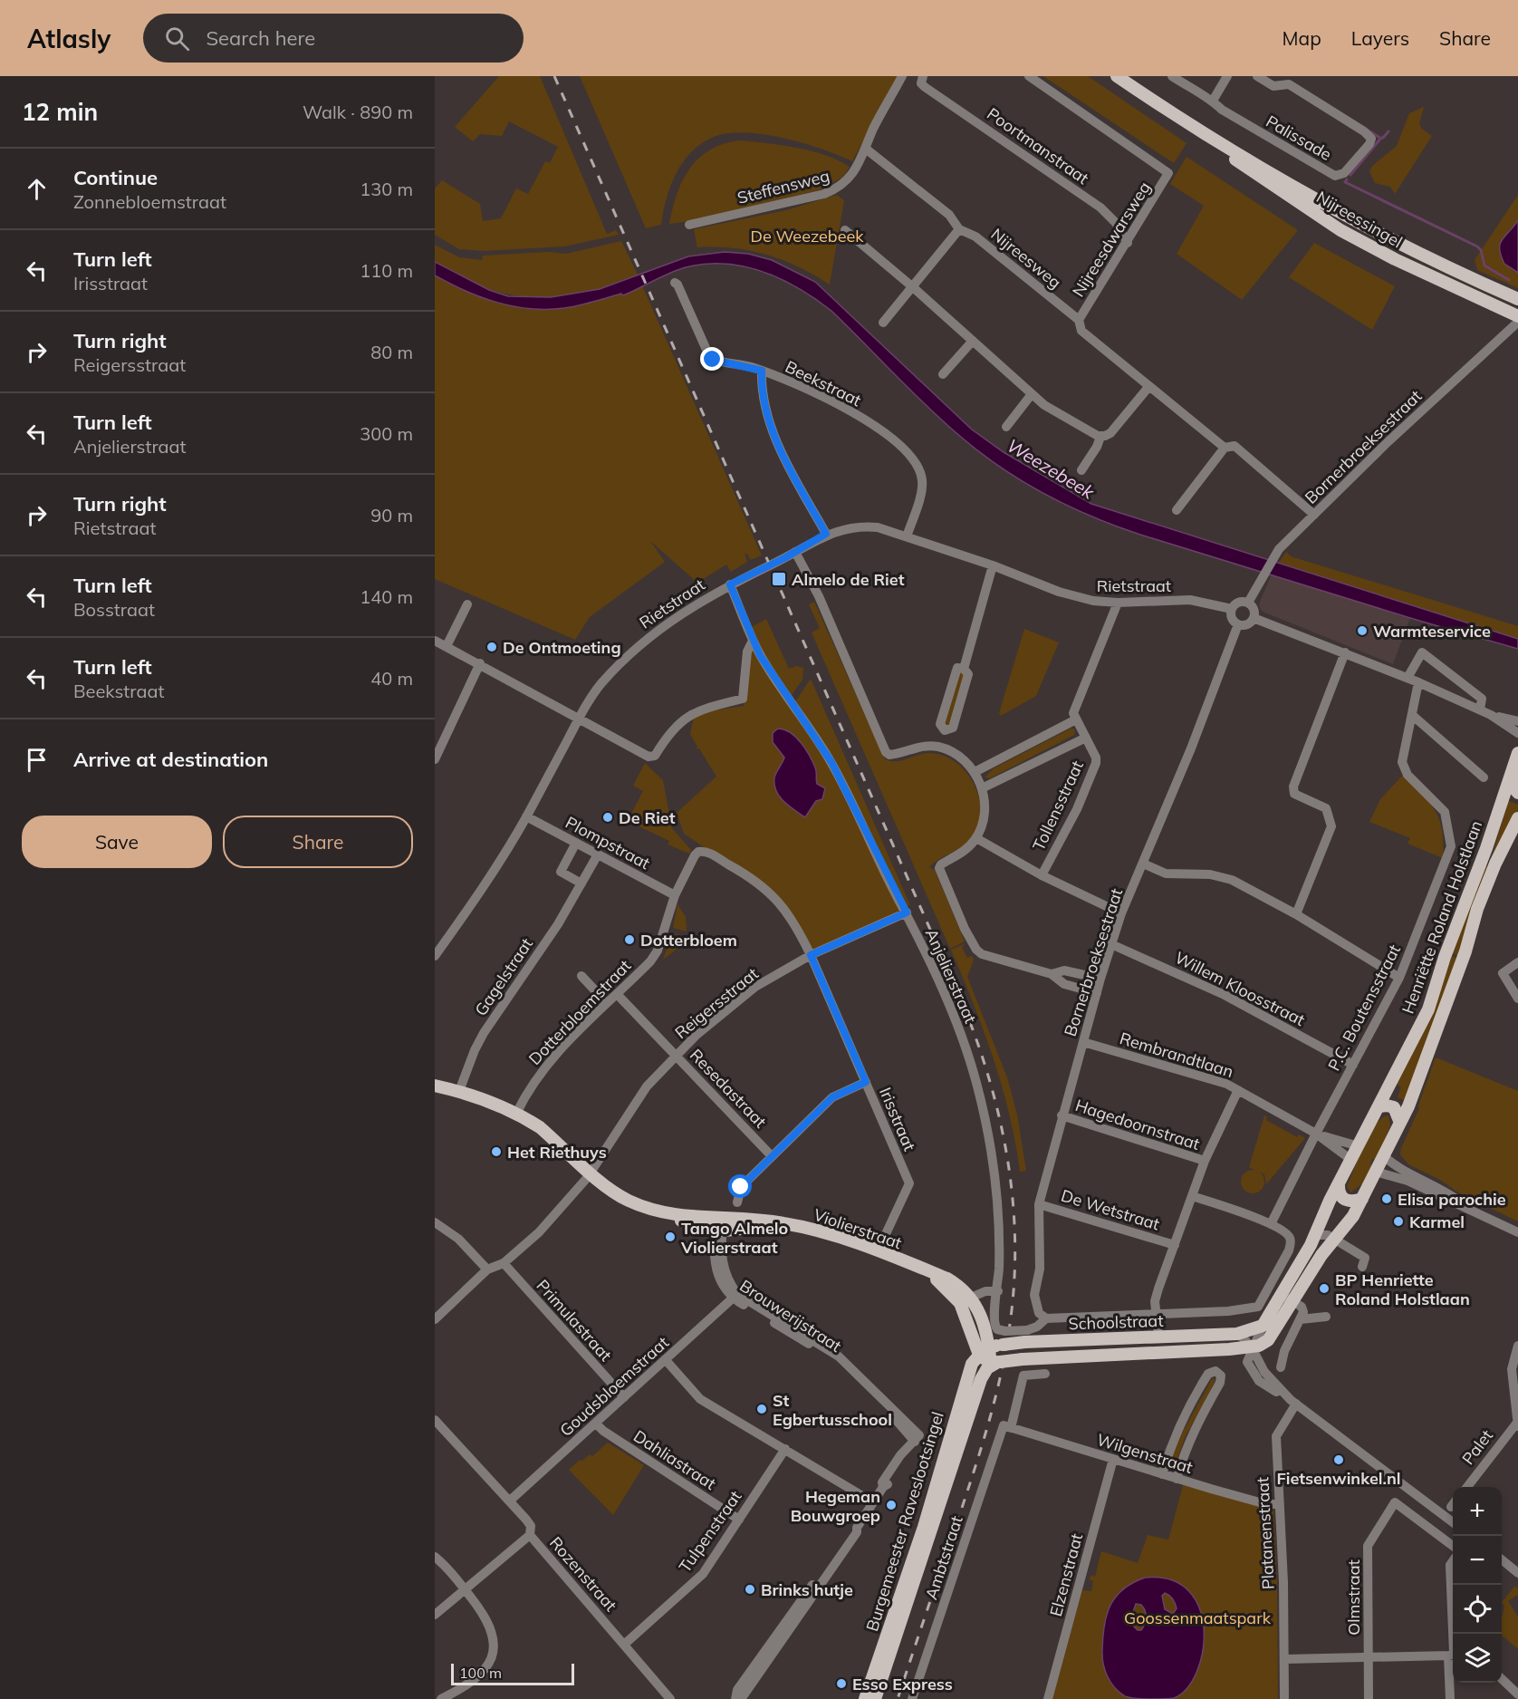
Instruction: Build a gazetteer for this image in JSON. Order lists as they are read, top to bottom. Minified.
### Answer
{"streets":{"main road":["Nijreessingel","Henriëtte Roland Holstlaan","Violierstraat","Schoolstraat","Burgemeester Raveslootsingel"],"street":["Palissade","Poortmanstraat","Steffensweg","Nijreesdwarsweg","Nijreesweg","Beekstraat","Bornerbroeksestraat","Rietstraat","Tollensstraat","Plompstraat","Anjelierstraat","Gagelstraat","Willem Kloosstraat","Reigersstraat","P.C. Boutensstraat","Dotterbloemstraat","Rembrandtlaan","Resedastraat","Irisstraat","Hagedoornstraat","De Wetstraat","Brouwerijstraat","Primulastraat","Goudsbloemstraat","Palet","Wilgenstraat","Dahliastraat","Tulpenstraat","Platanenstraat","Ambtstraat","Rozenstraat","Elzenstraat","Olmstraat"]},"crossings":[["Poortmanstraat","Nijreesdwarsweg"],["Steffensweg","Nijreesweg"],["Nijreessingel","Bornerbroeksestraat"],["Nijreesdwarsweg","Nijreesweg"],["Nijreesweg","Bornerbroeksestraat"],["Beekstraat","Rietstraat"],["Bornerbroeksestraat","Rietstraat"],["Bornerbroeksestraat","Willem Kloosstraat"],["Bornerbroeksestraat","Rembrandtlaan"],["Bornerbroeksestraat","Hagedoornstraat"],["Bornerbroeksestraat","De Wetstraat"],["Bornerbroeksestraat","Schoolstraat"],["Rietstraat","Plompstraat"],["Rietstraat","Anjelierstraat"],["Plompstraat","Gagelstraat"],["Plompstraat","Dotterbloemstraat"],["Henriëtte Roland Holstlaan","Rembrandtlaan"],["Henriëtte Roland Holstlaan","Schoolstraat"],["Anjelierstraat","Reigersstraat"],["Anjelierstraat","Schoolstraat"],["Gagelstraat","Violierstraat"],["Willem Kloosstraat","P.C. Boutensstraat"],["Reigersstraat","Resedastraat"],["Reigersstraat","Irisstraat"],["Reigersstraat","Violierstraat"],["Reigersstraat","Primulastraat"],["P.C. Boutensstraat","Rembrandtlaan"],["P.C. Boutensstraat","Schoolstraat"],["Dotterbloemstraat","Resedastraat"],["Dotterbloemstraat","Irisstraat"],["Dotterbloemstraat","Violierstraat"],["Irisstraat","Violierstraat"],["Violierstraat","Brouwerijstraat"],["Violierstraat","Schoolstraat"],["Violierstraat","Burgemeester Raveslootsingel"],["Brouwerijstraat","Goudsbloemstraat"],["Primulastraat","Goudsbloemstraat"],["Schoolstraat","Burgemeester Raveslootsingel"],["Goudsbloemstraat","Dahliastraat"],["Goudsbloemstraat","Rozenstraat"],["Wilgenstraat","Platanenstraat"],["Wilgenstraat","Ambtstraat"],["Wilgenstraat","Elzenstraat"],["Dahliastraat","Tulpenstraat"],["Tulpenstraat","Rozenstraat"]],"water":["Weezebeek"],"parks":["De Weezebeek","Goossenmaatspark"],"places":{"transit":["Almelo de Riet"],"other":["Warmteservice","De Ontmoeting","De Riet","Dotterbloem","Het Riethuys","Elisa parochie","Karmel","Tango Almelo Violierstraat","BP Henriette Roland Holstlaan","St Egbertusschool","Fietsenwinkel.nl","Hegeman Bouwgroep","Brinks hutje","Esso Express"]},"scale_bar":"100 m","page":{"header":"Atlasly","search":"Search here","nav":["Map","Layers","Share"],"heading":["12 min","Walk · 890 m"],"list":[["Continue","Zonnebloemstraat","130 m"],["Turn left","Irisstraat","110 m"],["Turn right","Reigersstraat","80 m"],["Turn left","Anjelierstraat","300 m"],["Turn right","Rietstraat","90 m"],["Turn left","Bosstraat","140 m"],["Turn left","Beekstraat","40 m"],"Arrive at destination"],"buttons":["Save","Share"],"map_buttons":["+","−"],"scale":"100 m"}}
